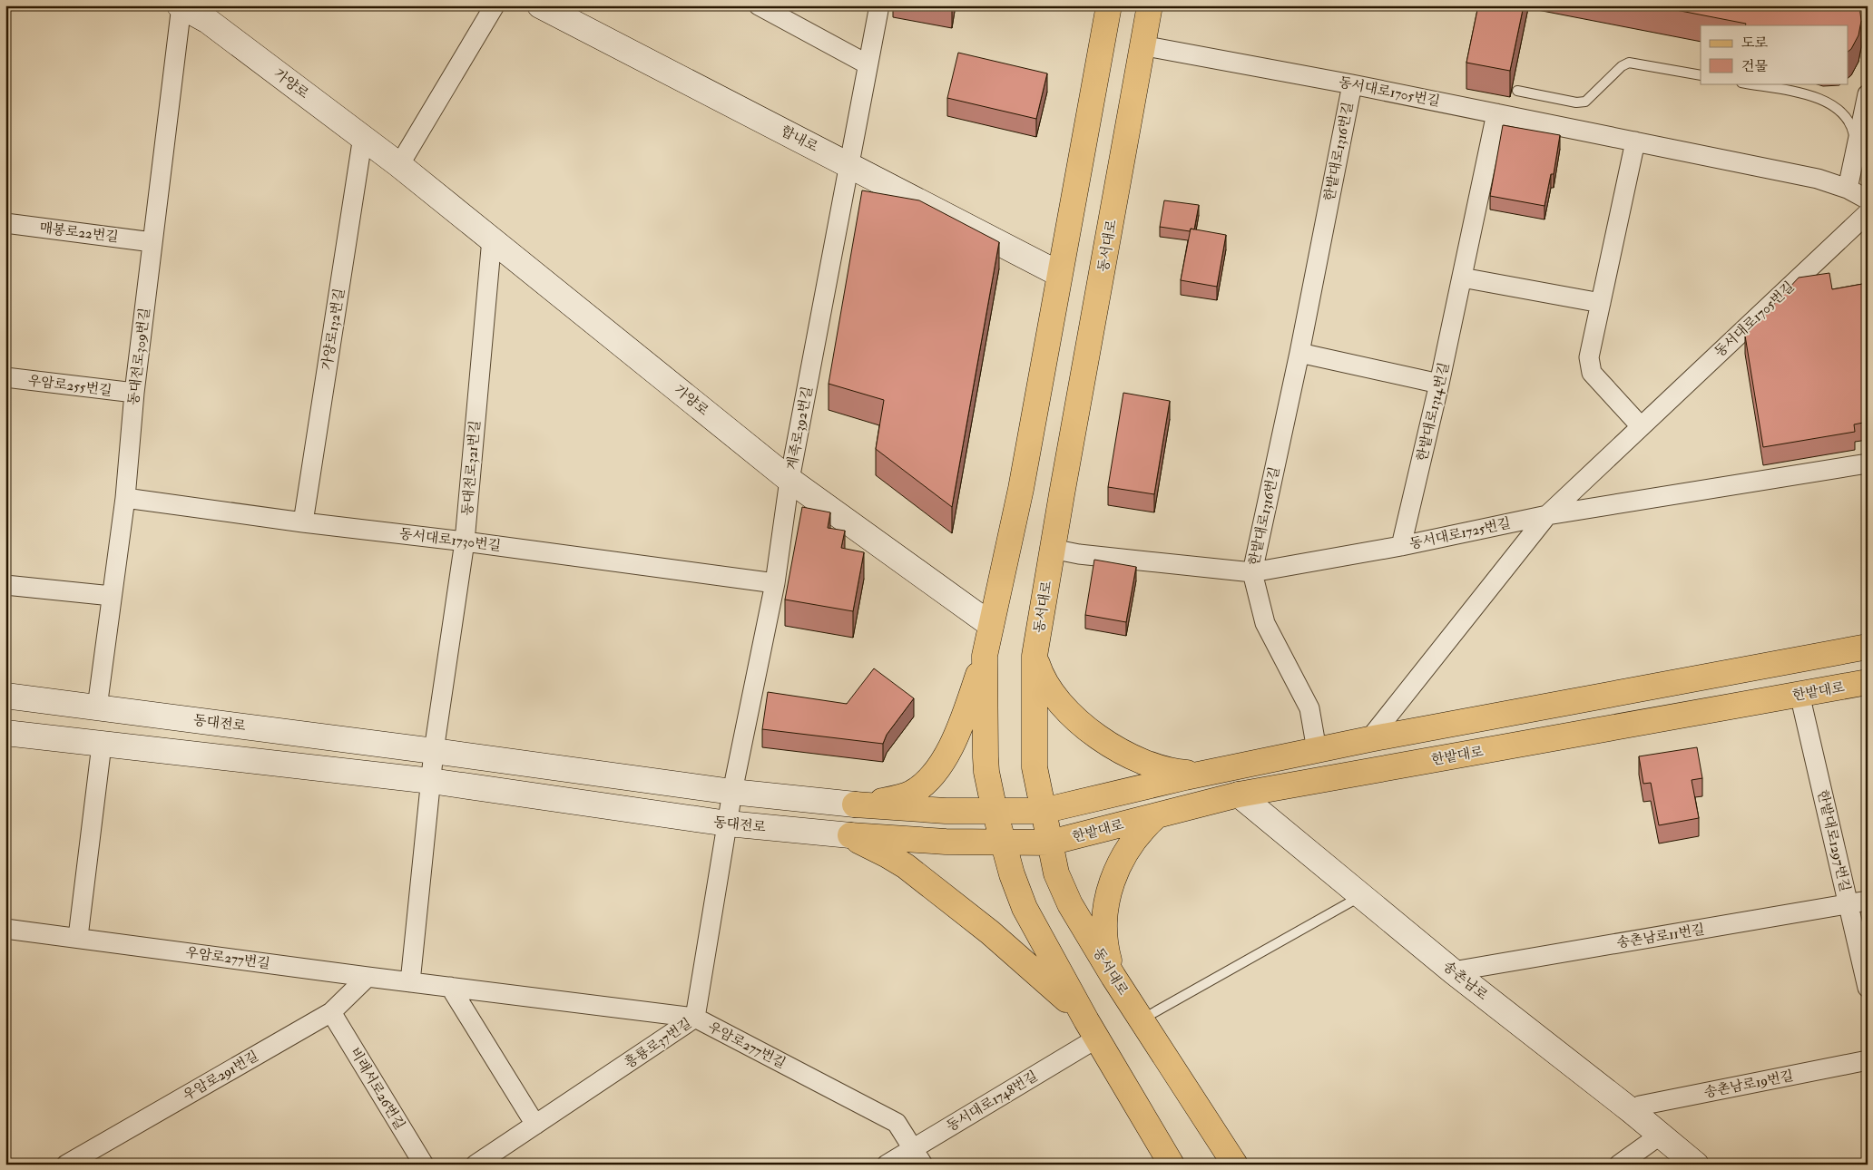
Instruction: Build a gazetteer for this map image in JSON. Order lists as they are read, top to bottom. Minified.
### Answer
{"streets":{"main road":["동서대로","한밭대로","동대전로"],"street":["가양로","동서대로1705번길","합내로","한밭대로1316번길","매봉로22번길","가양로132번길","동대전로309번길","우암로255번길","한밭대로1314번길","계족로392번길","동대전로321번길","동서대로1725번길","동서대로1730번길","한밭대로1297번길","송촌남로11번길","우암로277번길","송촌남로","흥룡로37번길","우암로291번길","송촌남로19번길","비래서로26번길","동서대로1748번길"]},"crossings":[["가양로","가양로132번길"],["가양로","동대전로309번길"],["가양로","계족로392번길"],["가양로","동대전로321번길"],["동서대로1705번길","한밭대로1316번길"],["동서대로1705번길","동서대로"],["동서대로1705번길","한밭대로1314번길"],["동서대로1705번길","동서대로1725번길"],["합내로","계족로392번길"],["한밭대로1316번길","동서대로1725번길"],["매봉로22번길","동대전로309번길"],["동서대로","동서대로1725번길"],["동서대로","한밭대로"],["동서대로","동대전로"],["가양로132번길","동서대로1730번길"],["동대전로309번길","우암로255번길"],["동대전로309번길","동서대로1730번길"],["동대전로309번길","동대전로"],["한밭대로1314번길","동서대로1725번길"],["계족로392번길","동서대로1730번길"],["계족로392번길","동대전로"],["계족로392번길","흥룡로37번길"],["동대전로321번길","동서대로1730번길"],["동대전로321번길","동대전로"],["한밭대로","동대전로"],["한밭대로","한밭대로1297번길"],["한밭대로","송촌남로"],["동대전로","흥룡로37번길"],["한밭대로1297번길","송촌남로11번길"],["송촌남로11번길","송촌남로"],["우암로277번길","흥룡로37번길"],["우암로277번길","우암로291번길"],["우암로277번길","동서대로1748번길"],["송촌남로","송촌남로19번길"],["우암로291번길","비래서로26번길"]],"legend":["도로","건물"]}
